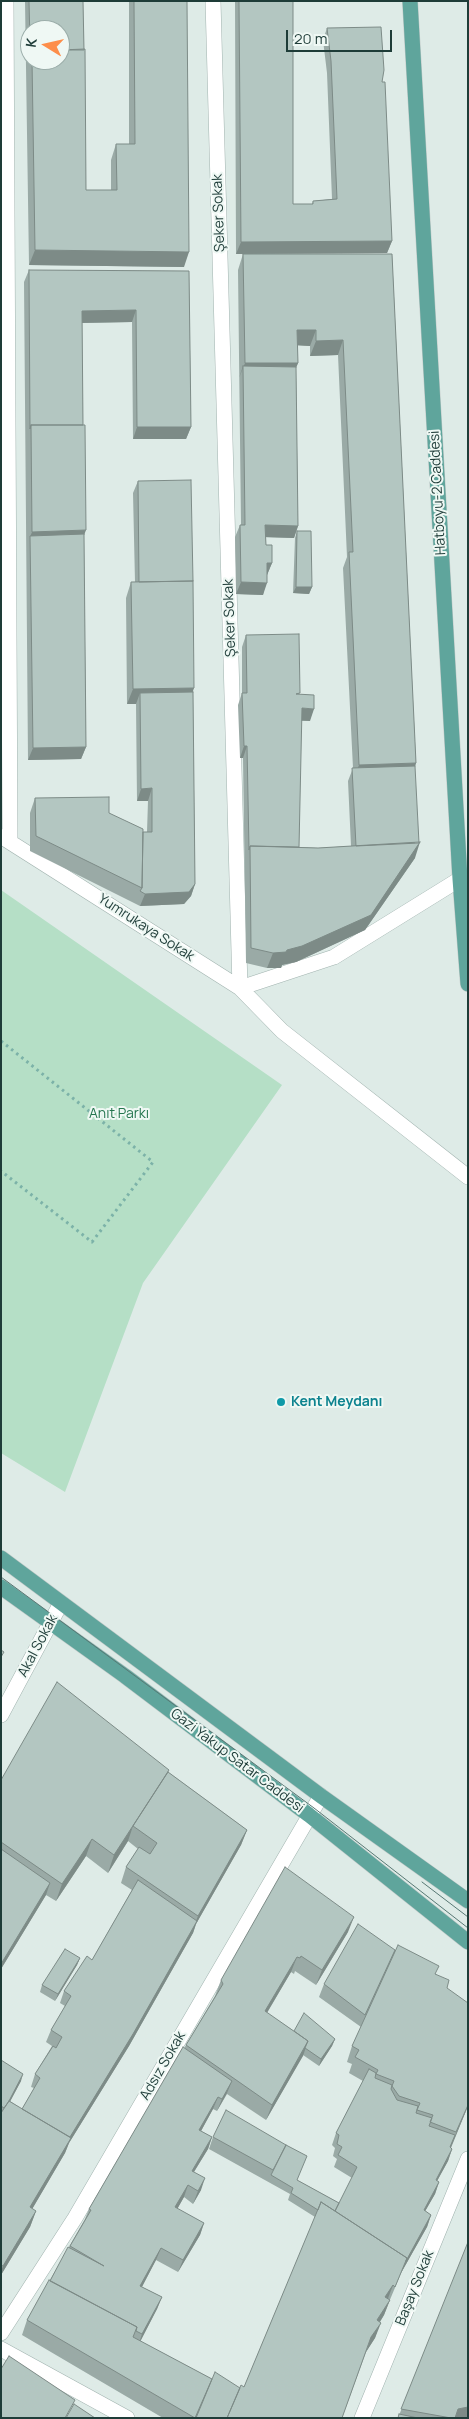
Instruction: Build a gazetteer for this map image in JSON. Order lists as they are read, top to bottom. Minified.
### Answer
{"streets":{"main road":["Hatboyu-2 Caddesi","Gazi Yakup Satar Caddesi"],"street":["Şeker Sokak","Yumrukaya Sokak","Akal Sokak","Adsız Sokak","Başay Sokak"]},"crossings":[["Şeker Sokak","Yumrukaya Sokak"],["Akal Sokak","Gazi Yakup Satar Caddesi"],["Gazi Yakup Satar Caddesi","Adsız Sokak"]],"parks":["Anıt Parkı"],"places":["Kent Meydanı"],"scale_bar":"20 m","north":"left"}
